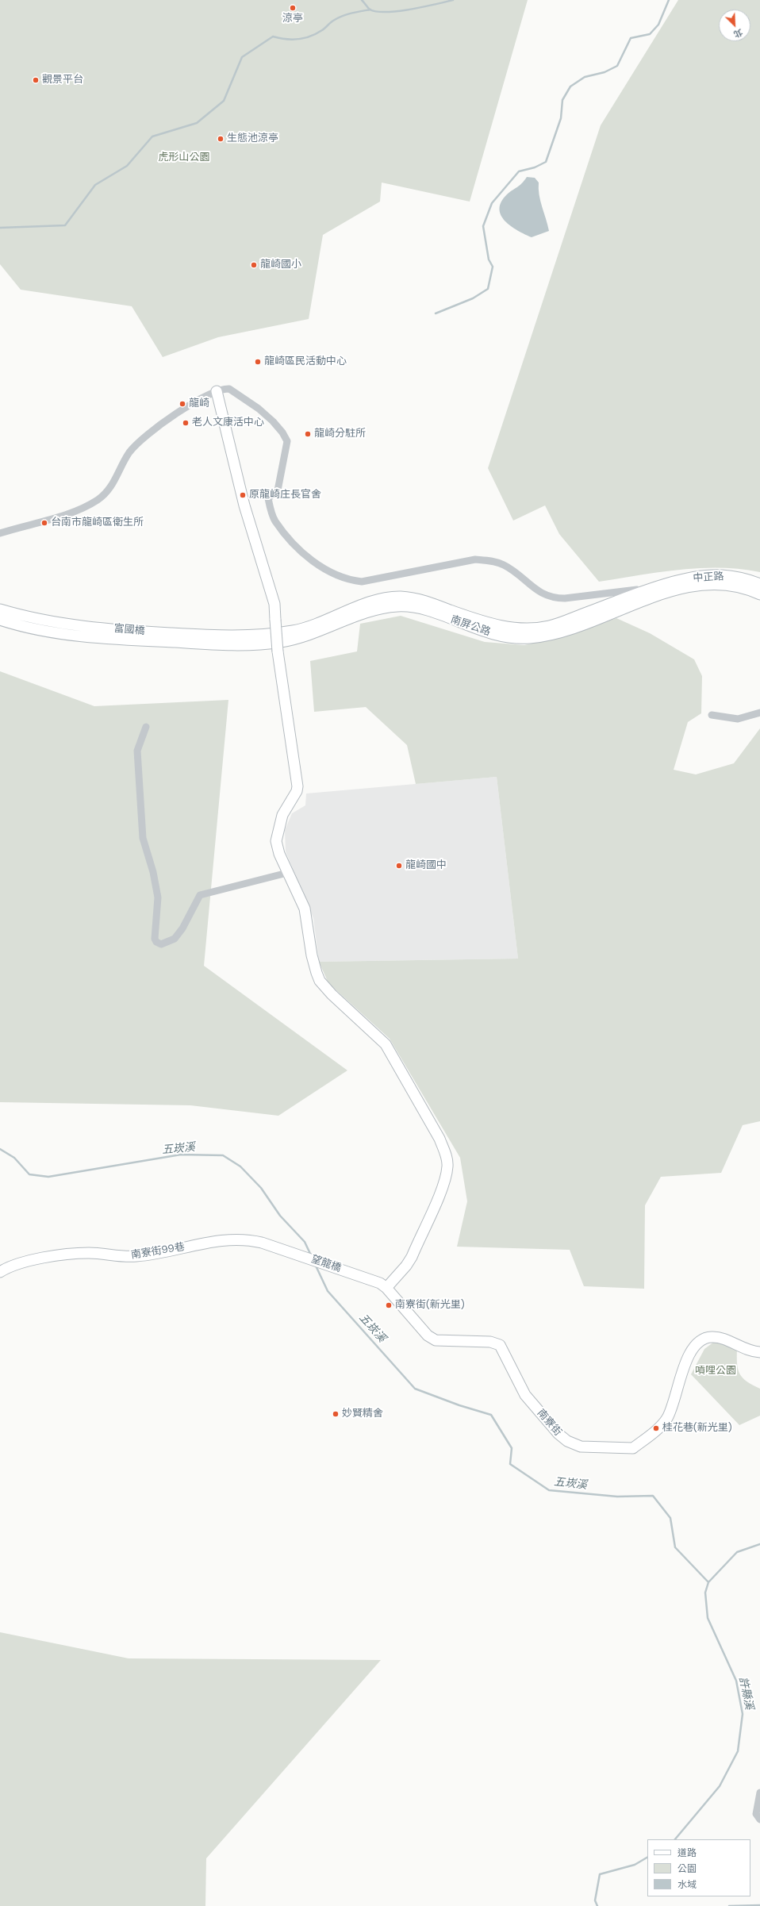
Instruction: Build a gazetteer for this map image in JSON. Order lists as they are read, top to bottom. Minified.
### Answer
{"streets":{"street":["中正路","南屏公路","富國橋","南寮街99巷","望龍橋","南寮街"]},"crossings":[["中正路","南屏公路"],["南屏公路","富國橋"],["南寮街99巷","望龍橋"],["望龍橋","南寮街"]],"water":["五崁溪","許縣溪"],"parks":["虎形山公園","嗊哩公園"],"places":["涼亭","觀景平台","生態池涼亭","龍崎國小","龍崎區民活動中心","龍崎","老人文康活中心","龍崎分駐所","原龍崎庄長官舍","台南市龍崎區衛生所","龍崎國中","南寮街(新光里)","妙賢精舍","桂花巷(新光里)"],"legend":["道路","公園","水域"],"north":"bottom right"}
